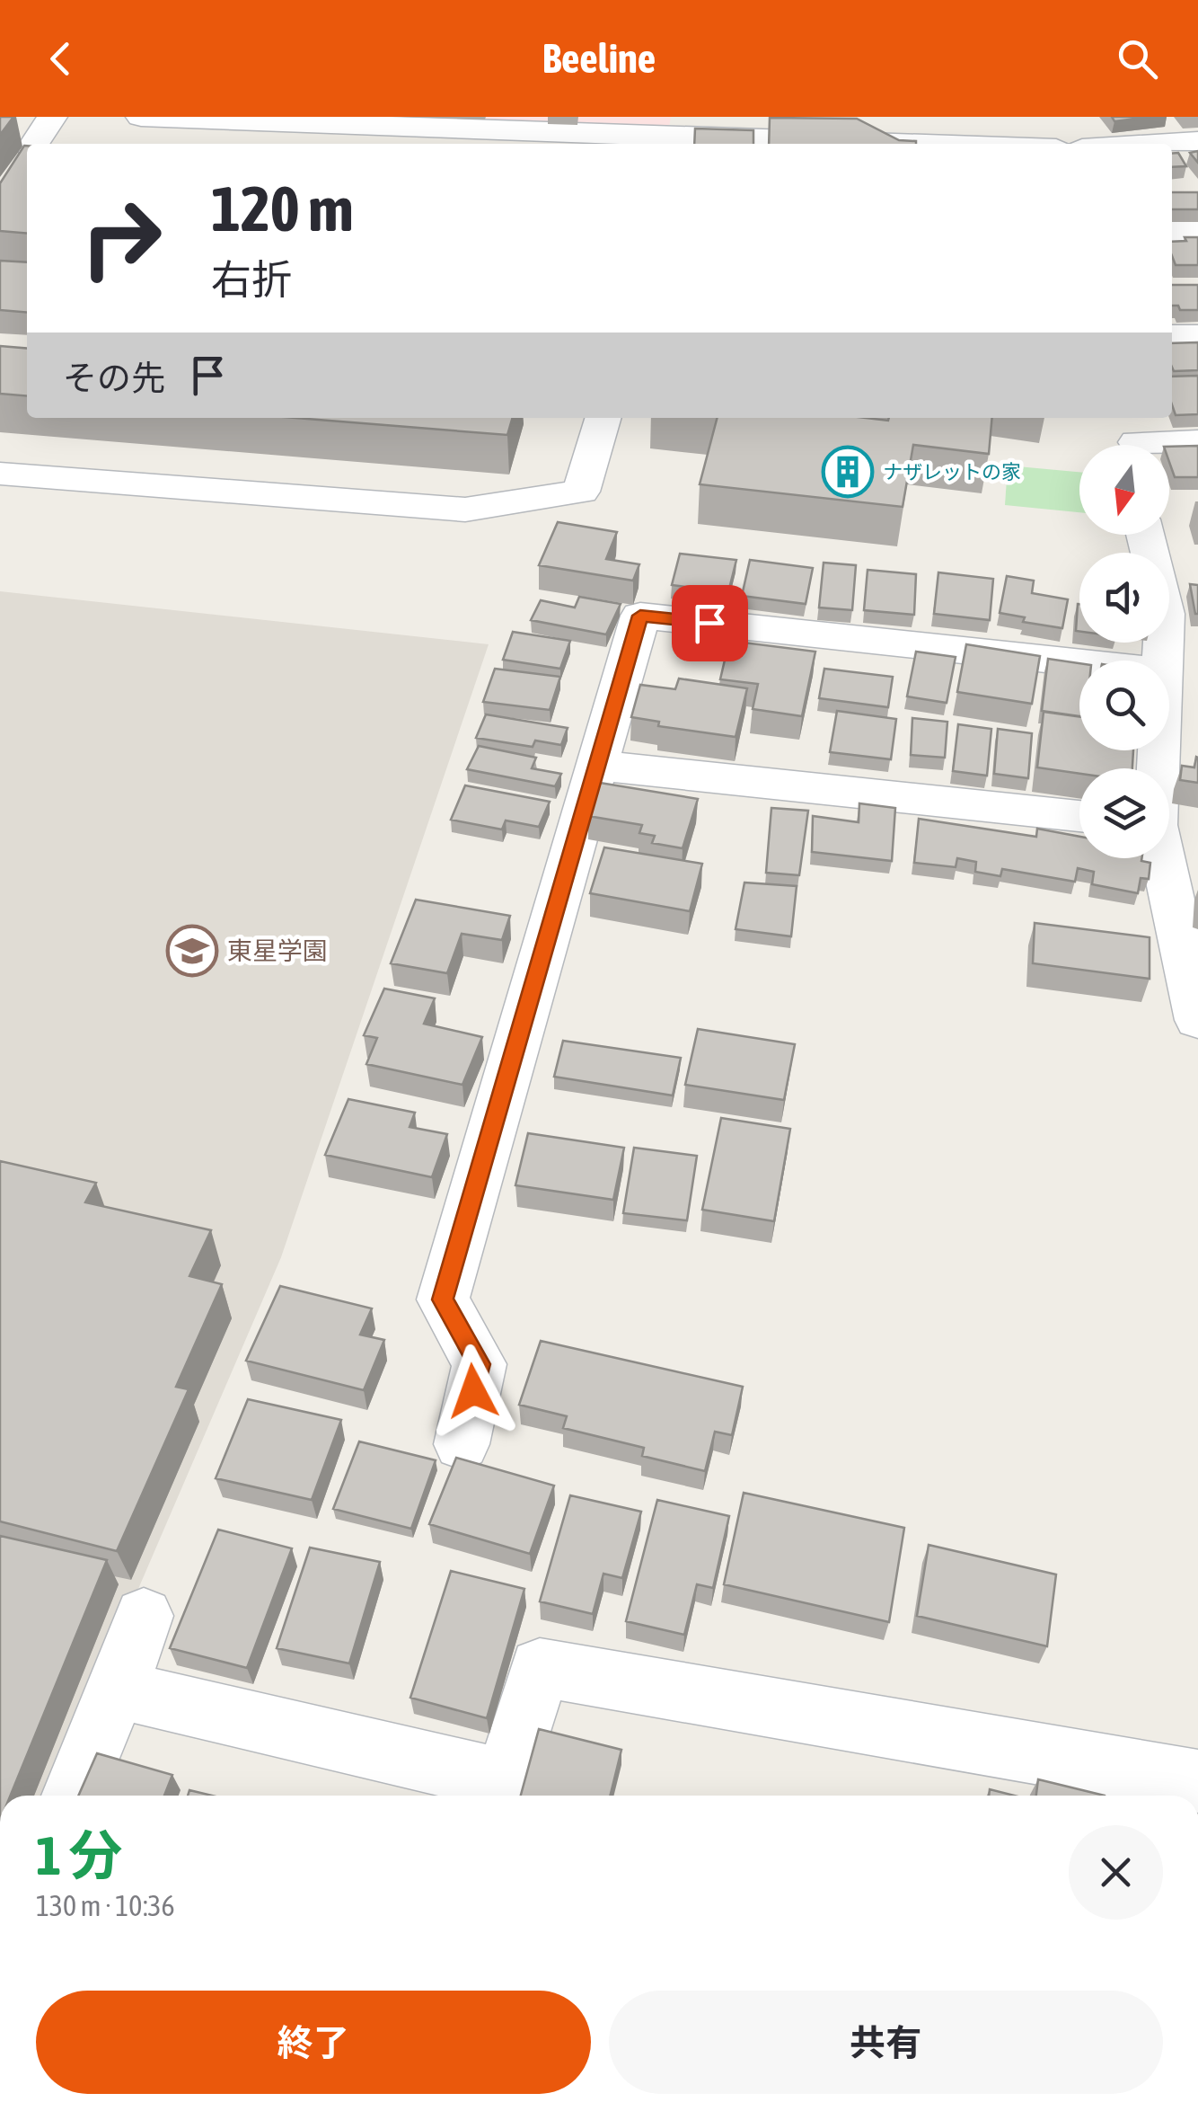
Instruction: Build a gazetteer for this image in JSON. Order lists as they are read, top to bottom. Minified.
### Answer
{"places":{"building":["ナザレットの家"],"school or university":["東星学園"]},"north":"bottom","page":{"header":"Beeline","turn":["120 m","右折"],"then":"その先","heading":["1 分","130 m · 10:36"],"buttons":["終了","共有"]}}
